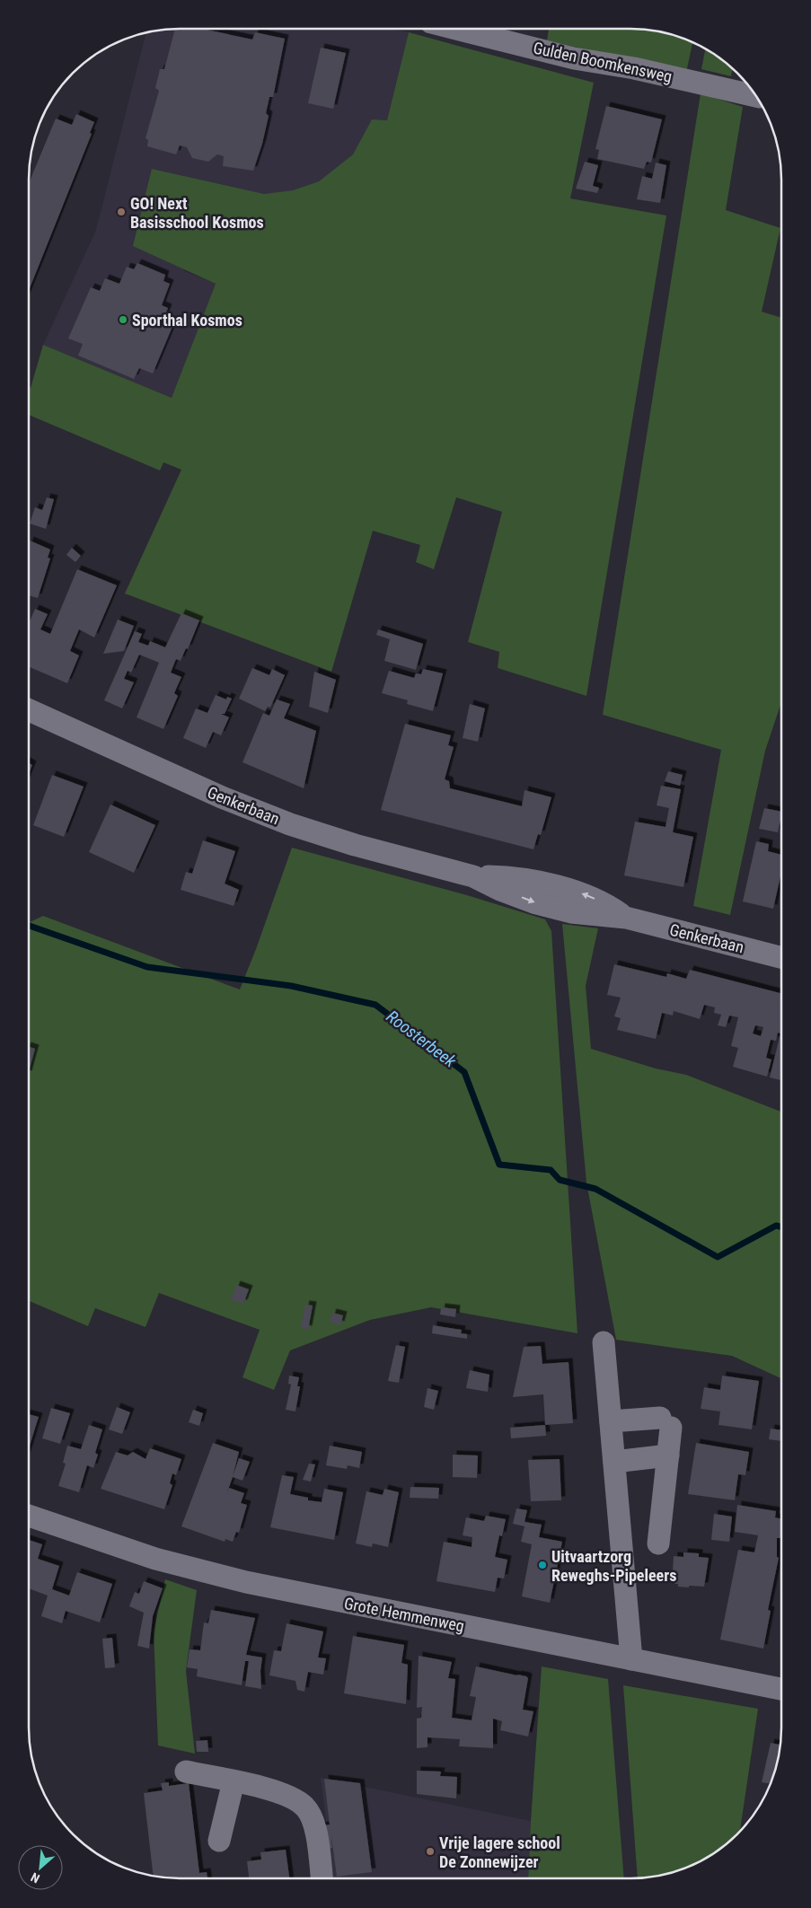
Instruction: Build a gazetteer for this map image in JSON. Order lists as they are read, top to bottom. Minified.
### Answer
{"streets":{"street":["Gulden Boomkensweg","Genkerbaan","Grote Hemmenweg"]},"water":["Roosterbeek"],"places":["GO! Next Basisschool Kosmos","Sporthal Kosmos","Uitvaartzorg Reweghs-Pipeleers","Vrije lagere school De Zonnewijzer"],"north":"bottom left"}
